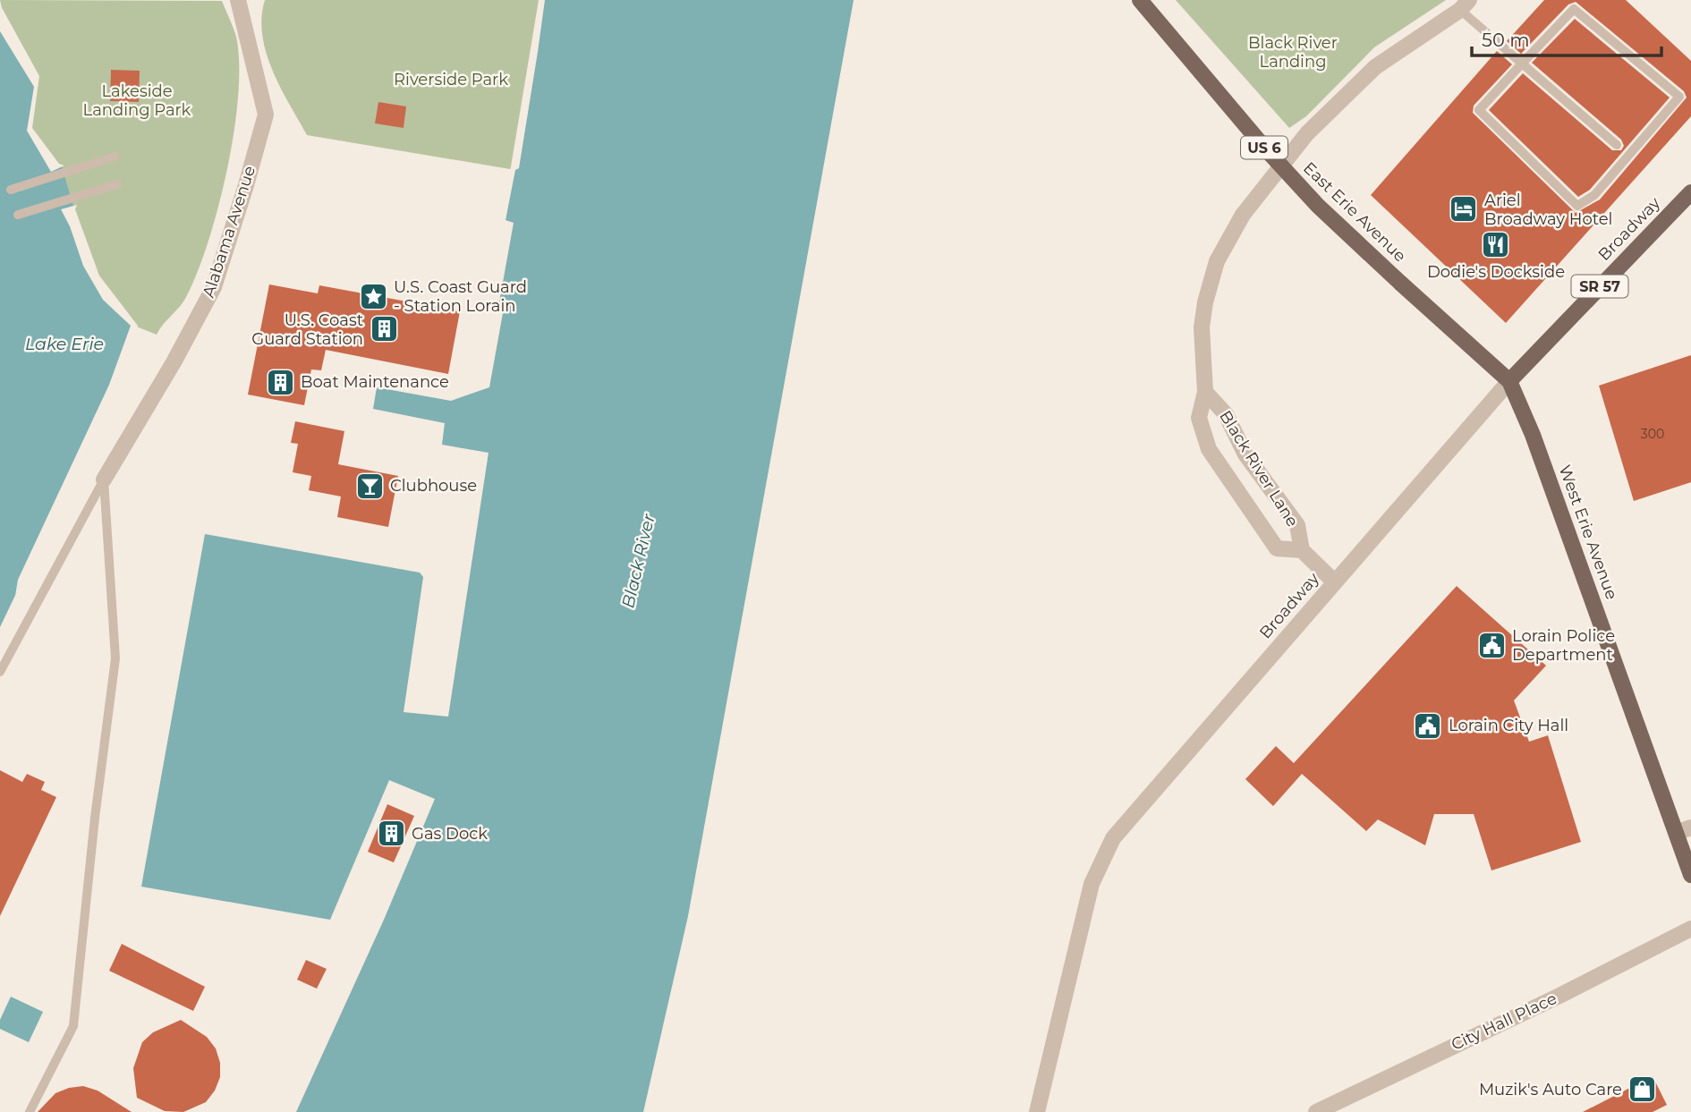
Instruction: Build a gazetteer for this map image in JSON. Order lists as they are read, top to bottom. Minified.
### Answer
{"streets":{"main road":["US 6","East Erie Avenue","Broadway","SR 57","West Erie Avenue"],"street":["Alabama Avenue","Black River Lane","City Hall Place"]},"crossings":[["East Erie Avenue","Broadway"],["East Erie Avenue","West Erie Avenue"],["Broadway","West Erie Avenue"]],"water":["Lake Erie","Black River"],"parks":["Black River Landing","Riverside Park","Lakeside Landing Park"],"places":{"hotel":["Ariel Broadway Hotel"],"restaurant":["Dodie's Dockside"],"place":["U.S. Coast Guard - Station Lorain"],"building":["U.S. Coast Guard Station","Boat Maintenance","Gas Dock"],"bar":["Clubhouse"],"public building":["Lorain Police Department","Lorain City Hall"],"shop":["Muzik's Auto Care"]},"house_numbers":["300"],"scale_bar":"50 m"}
